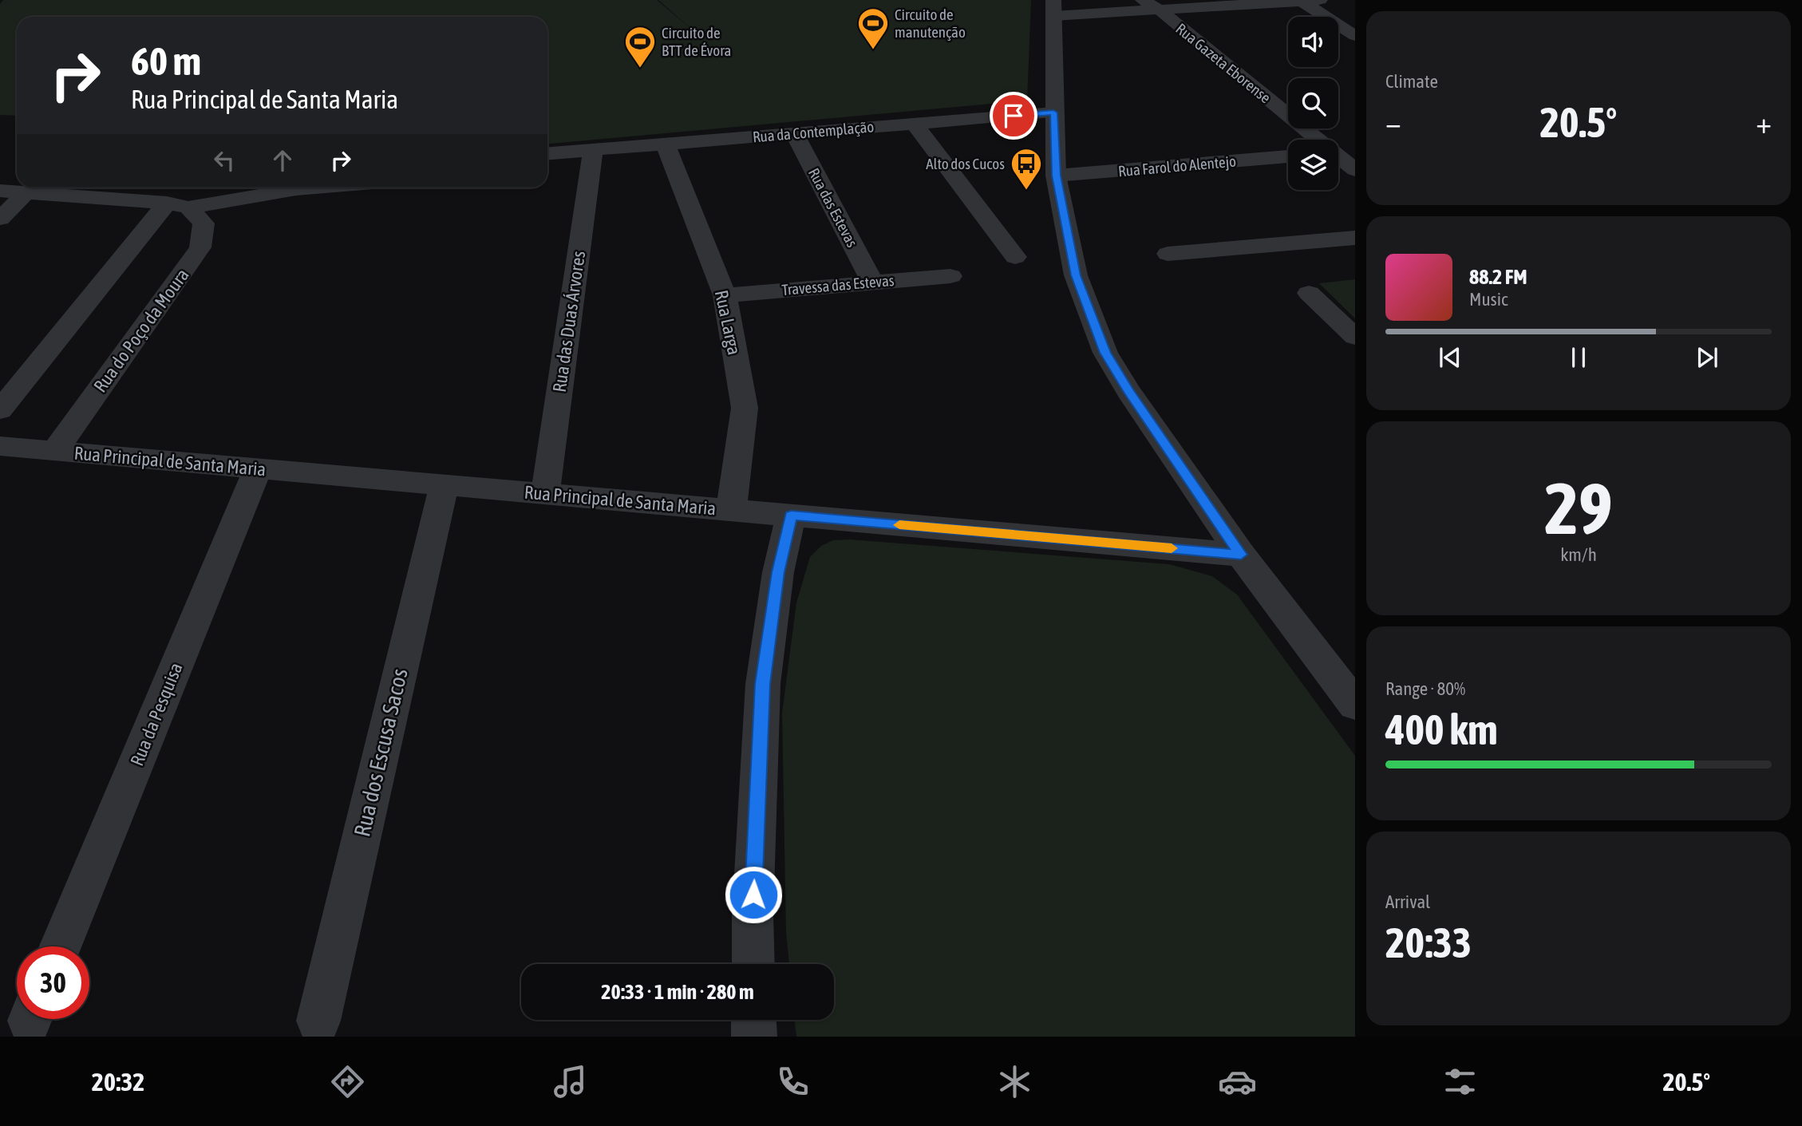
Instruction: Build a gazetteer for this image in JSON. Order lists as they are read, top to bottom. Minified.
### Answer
{"streets":{"street":["Rua Gazeta Eborense","Rua da Contemplação","Rua Farol do Alentejo","Rua das Estevas","Travessa das Estevas","Rua das Duas Árvores","Rua Larga","Rua do Poço da Moura","Rua Principal de Santa Maria","Rua da Pesquisa","Rua dos Escusa Sacos"]},"crossings":[["Rua da Contemplação","Rua das Estevas"],["Rua da Contemplação","Rua das Duas Árvores"],["Rua da Contemplação","Rua Larga"],["Rua das Estevas","Travessa das Estevas"],["Travessa das Estevas","Rua Larga"],["Rua das Duas Árvores","Rua Principal de Santa Maria"],["Rua Larga","Rua Principal de Santa Maria"],["Rua do Poço da Moura","Rua Principal de Santa Maria"],["Rua Principal de Santa Maria","Rua da Pesquisa"],["Rua Principal de Santa Maria","Rua dos Escusa Sacos"]],"places":{"sports":["Circuito de manutenção","Circuito de BTT de Évora"],"bus stop":["Alto dos Cucos"]},"page":{"tile":["Climate",["29","km/h"],["Range · 80%","400 km"],["Arrival","20:33"]],"turn":["60 m","Rua Principal de Santa Maria"],"heat":["−","20.5°","+"],"song":["88.2 FM","Music"],"limit":"30","trip":"20:33 · 1 min · 280 m","tabs":["20:32","20.5°"]}}
